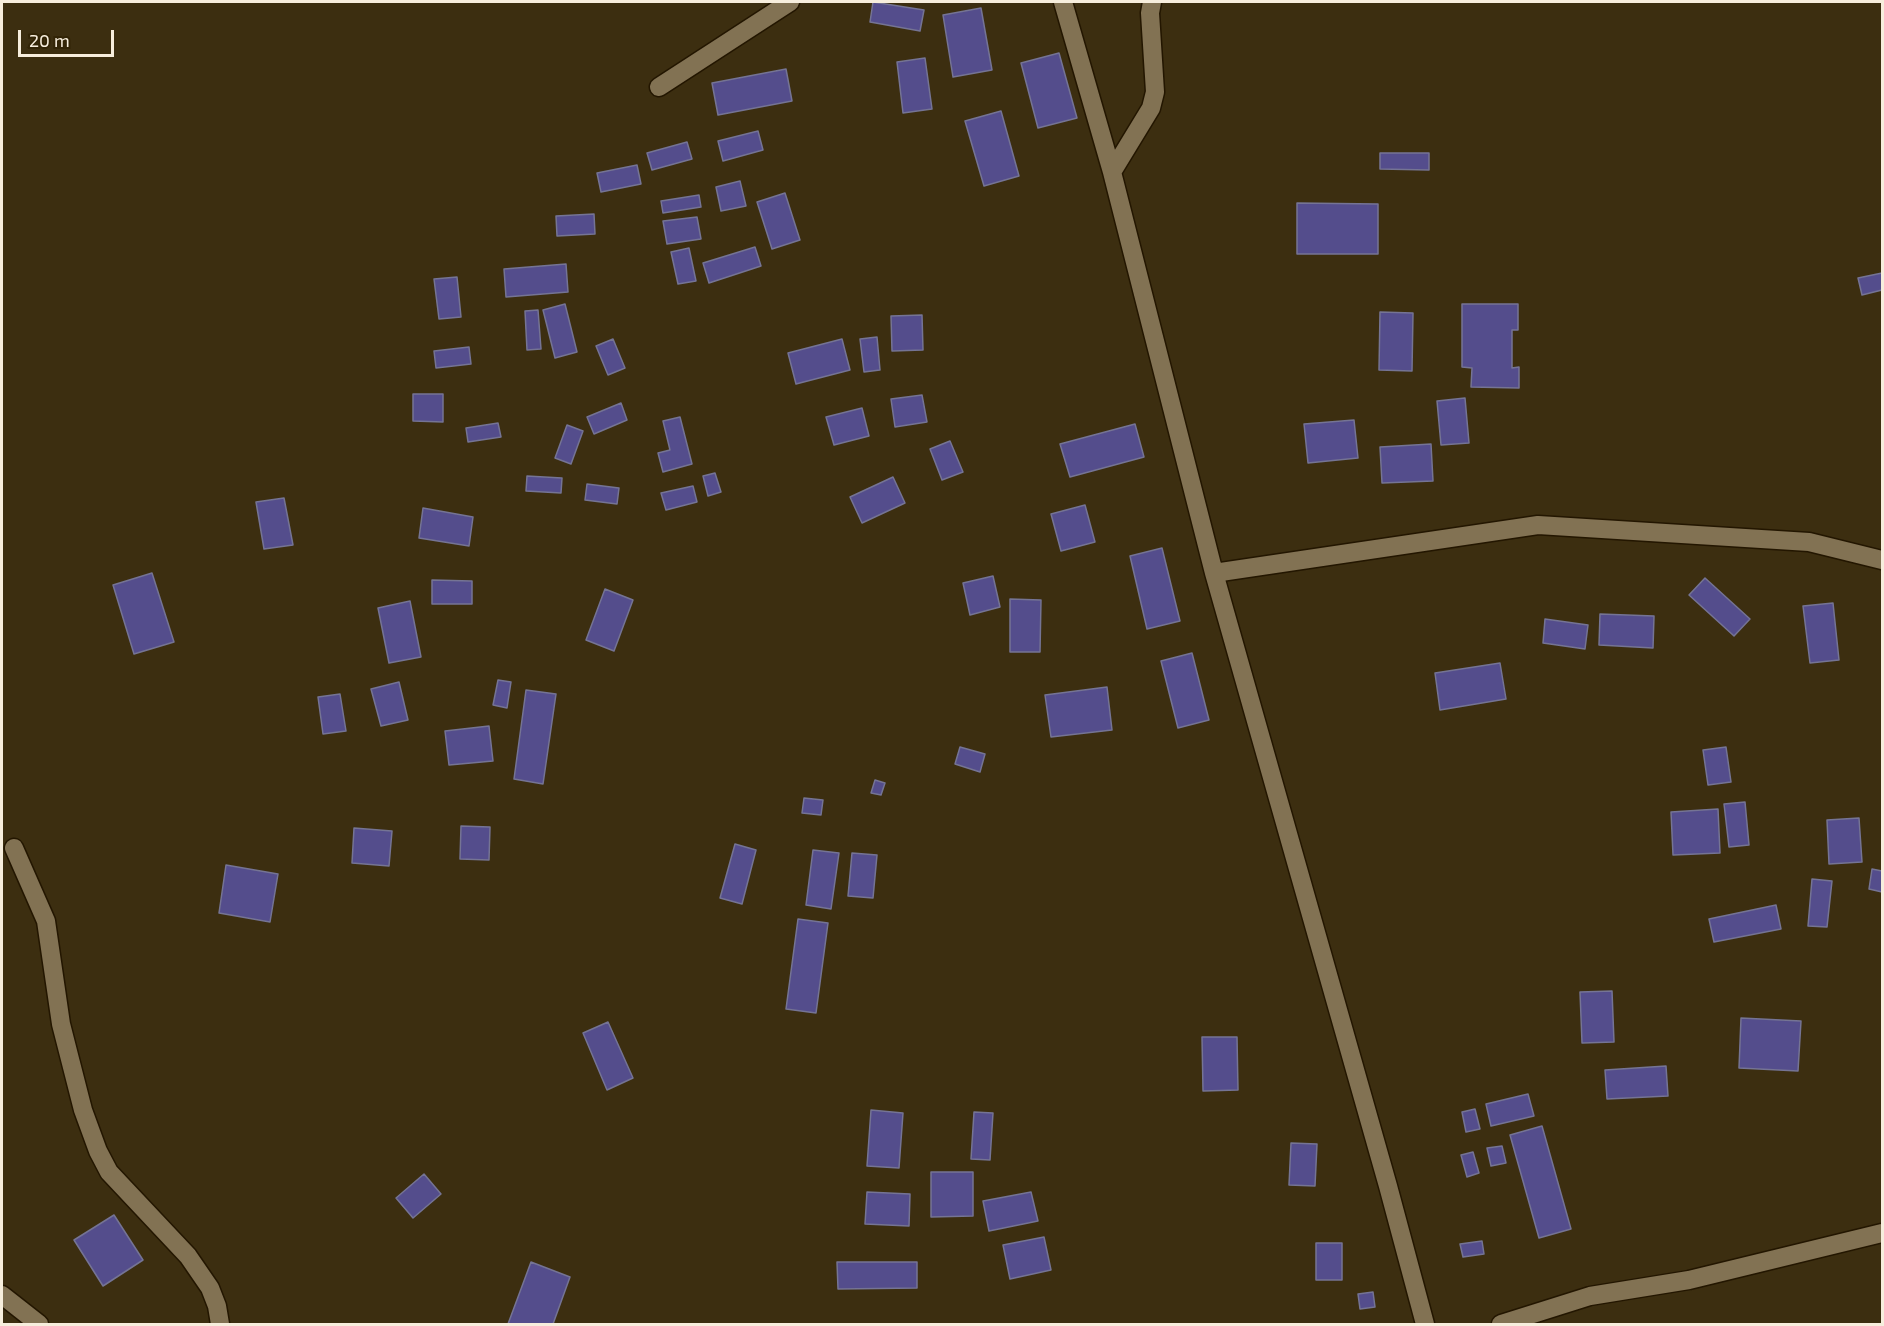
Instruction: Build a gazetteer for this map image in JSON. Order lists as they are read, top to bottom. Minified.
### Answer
{"scale_bar":"20 m"}
